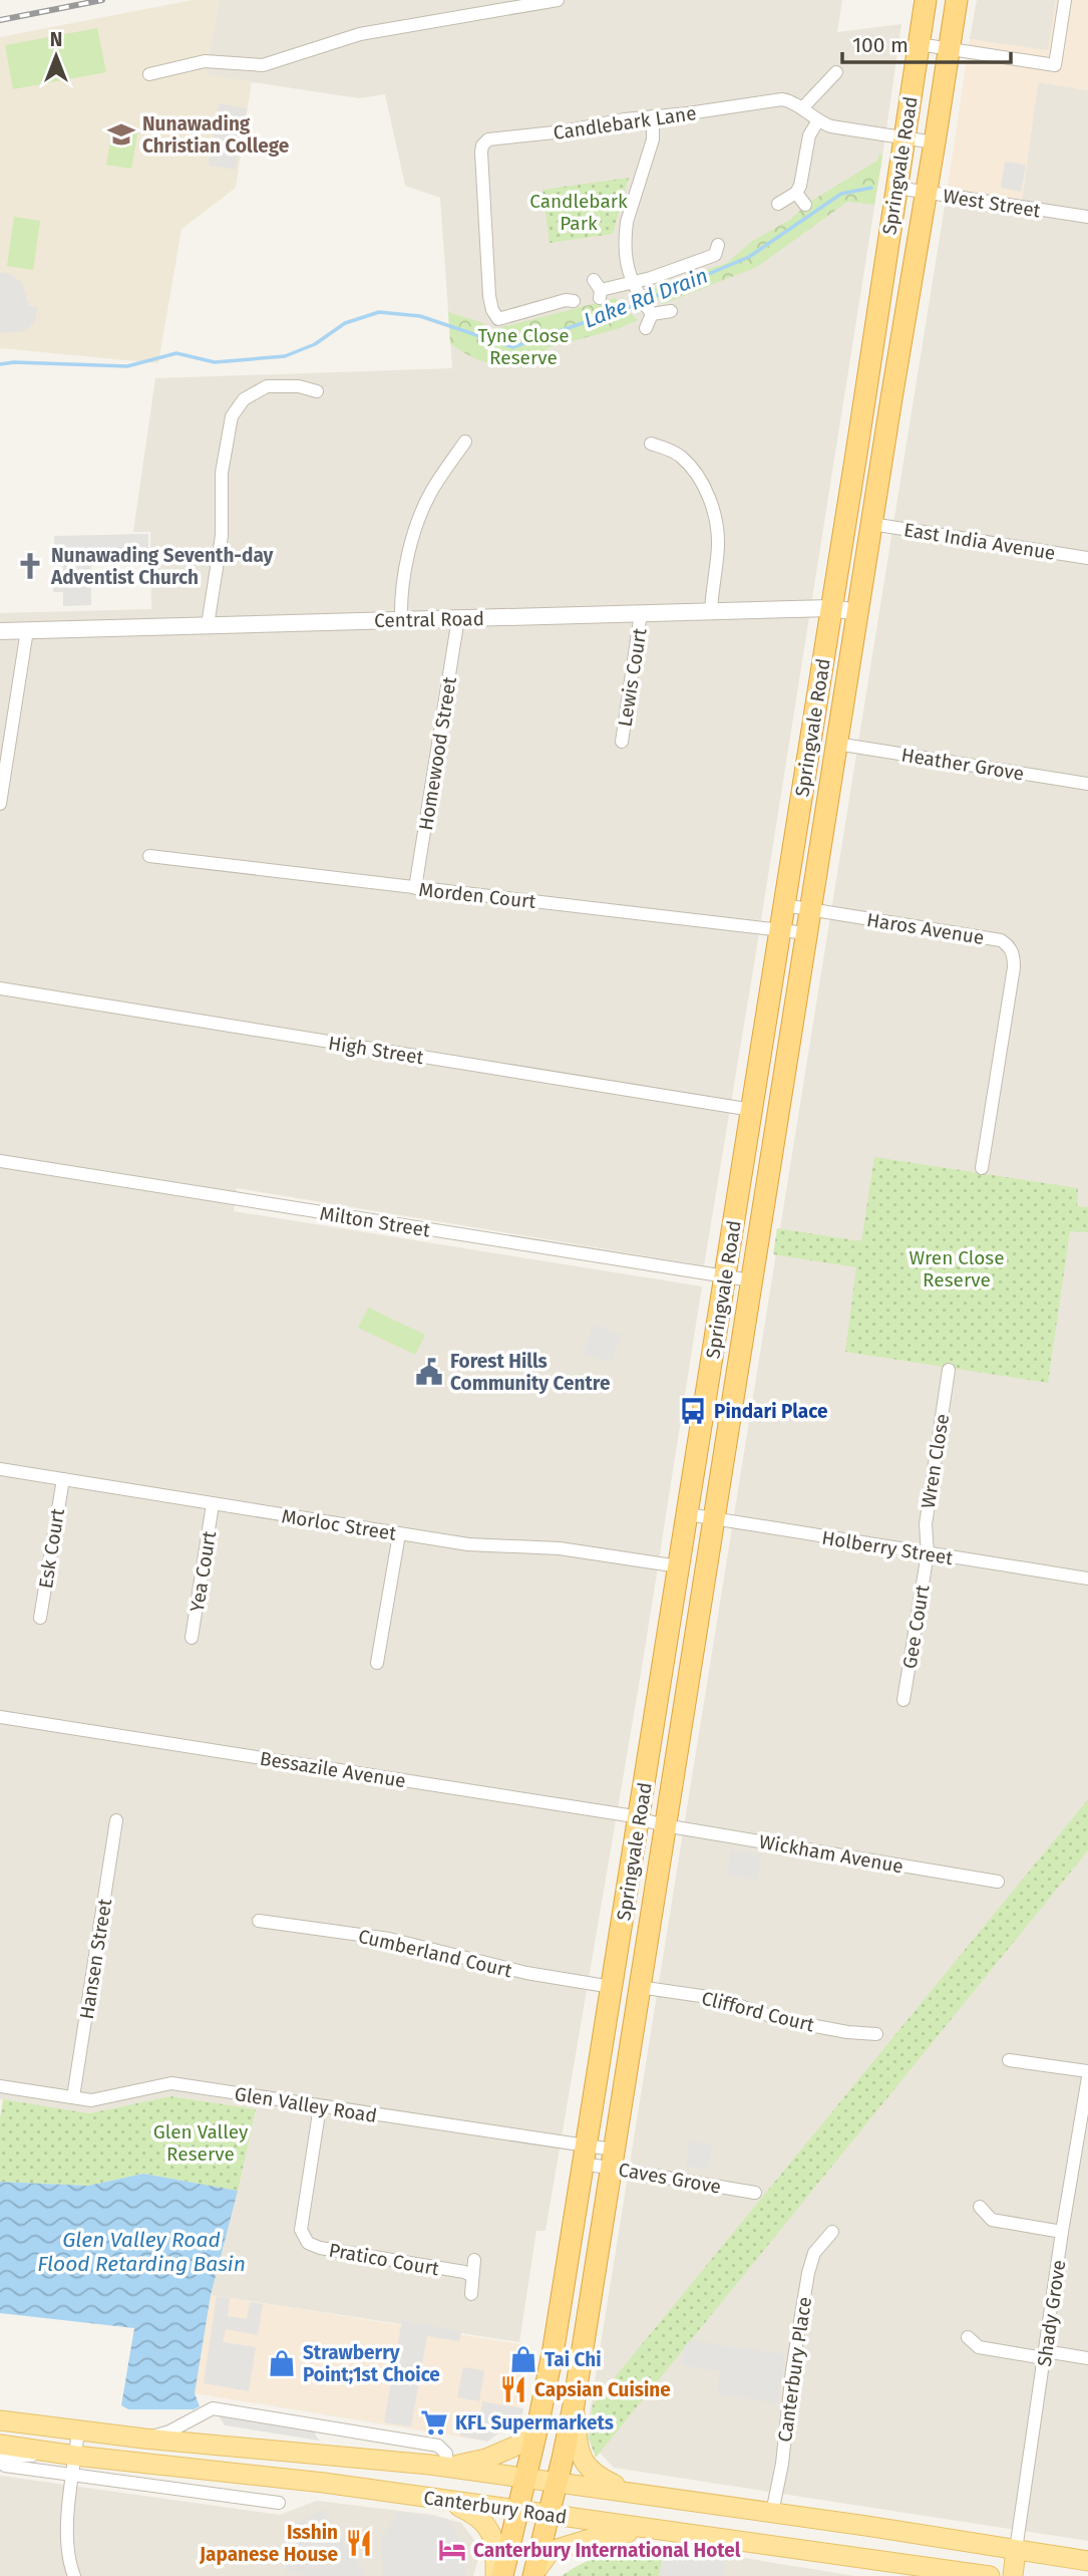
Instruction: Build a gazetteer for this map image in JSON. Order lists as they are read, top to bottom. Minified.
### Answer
{"streets":{"highway":["Springvale Road"],"main road":["Canterbury Road"],"street":["Candlebark Lane","West Street","East India Avenue","Central Road","Lewis Court","Homewood Street","Heather Grove","Morden Court","Haros Avenue","High Street","Milton Street","Wren Close","Morloc Street","Holberry Street","Esk Court","Yea Court","Gee Court","Bessazile Avenue","Wickham Avenue","Cumberland Court","Hansen Street","Clifford Court","Glen Valley Road","Caves Grove","Pratico Court","Shady Grove","Canterbury Place"]},"crossings":[["Candlebark Lane","Springvale Road"],["Springvale Road","West Street"],["Springvale Road","East India Avenue"],["Springvale Road","Central Road"],["Springvale Road","Heather Grove"],["Springvale Road","Morden Court"],["Springvale Road","Haros Avenue"],["Springvale Road","High Street"],["Springvale Road","Milton Street"],["Springvale Road","Morloc Street"],["Springvale Road","Holberry Street"],["Springvale Road","Bessazile Avenue"],["Springvale Road","Wickham Avenue"],["Springvale Road","Cumberland Court"],["Springvale Road","Clifford Court"],["Springvale Road","Glen Valley Road"],["Springvale Road","Caves Grove"],["Springvale Road","Canterbury Road"],["Central Road","Lewis Court"],["Central Road","Homewood Street"],["Homewood Street","Morden Court"],["Wren Close","Holberry Street"],["Wren Close","Gee Court"],["Morloc Street","Esk Court"],["Morloc Street","Yea Court"],["Holberry Street","Gee Court"],["Bessazile Avenue","Wickham Avenue"],["Hansen Street","Glen Valley Road"],["Glen Valley Road","Caves Grove"],["Glen Valley Road","Pratico Court"],["Shady Grove","Canterbury Road"],["Canterbury Place","Canterbury Road"]],"water":["Lake Rd Drain","Glen Valley Road Flood Retarding Basin"],"parks":["Candlebark Park","Tyne Close Reserve","Wren Close Reserve","Glen Valley Reserve"],"places":{"school or university":["Nunawading Christian College"],"church":["Nunawading Seventh-day Adventist Church"],"public building":["Forest Hills Community Centre"],"bus stop":["Pindari Place"],"shop":["Tai Chi","Strawberry Point;1st Choice"],"restaurant":["Capsian Cuisine","Isshin Japanese House"],"supermarket":["KFL Supermarkets"],"hotel":["Canterbury International Hotel"]},"scale_bar":"100 m","north":"top"}
